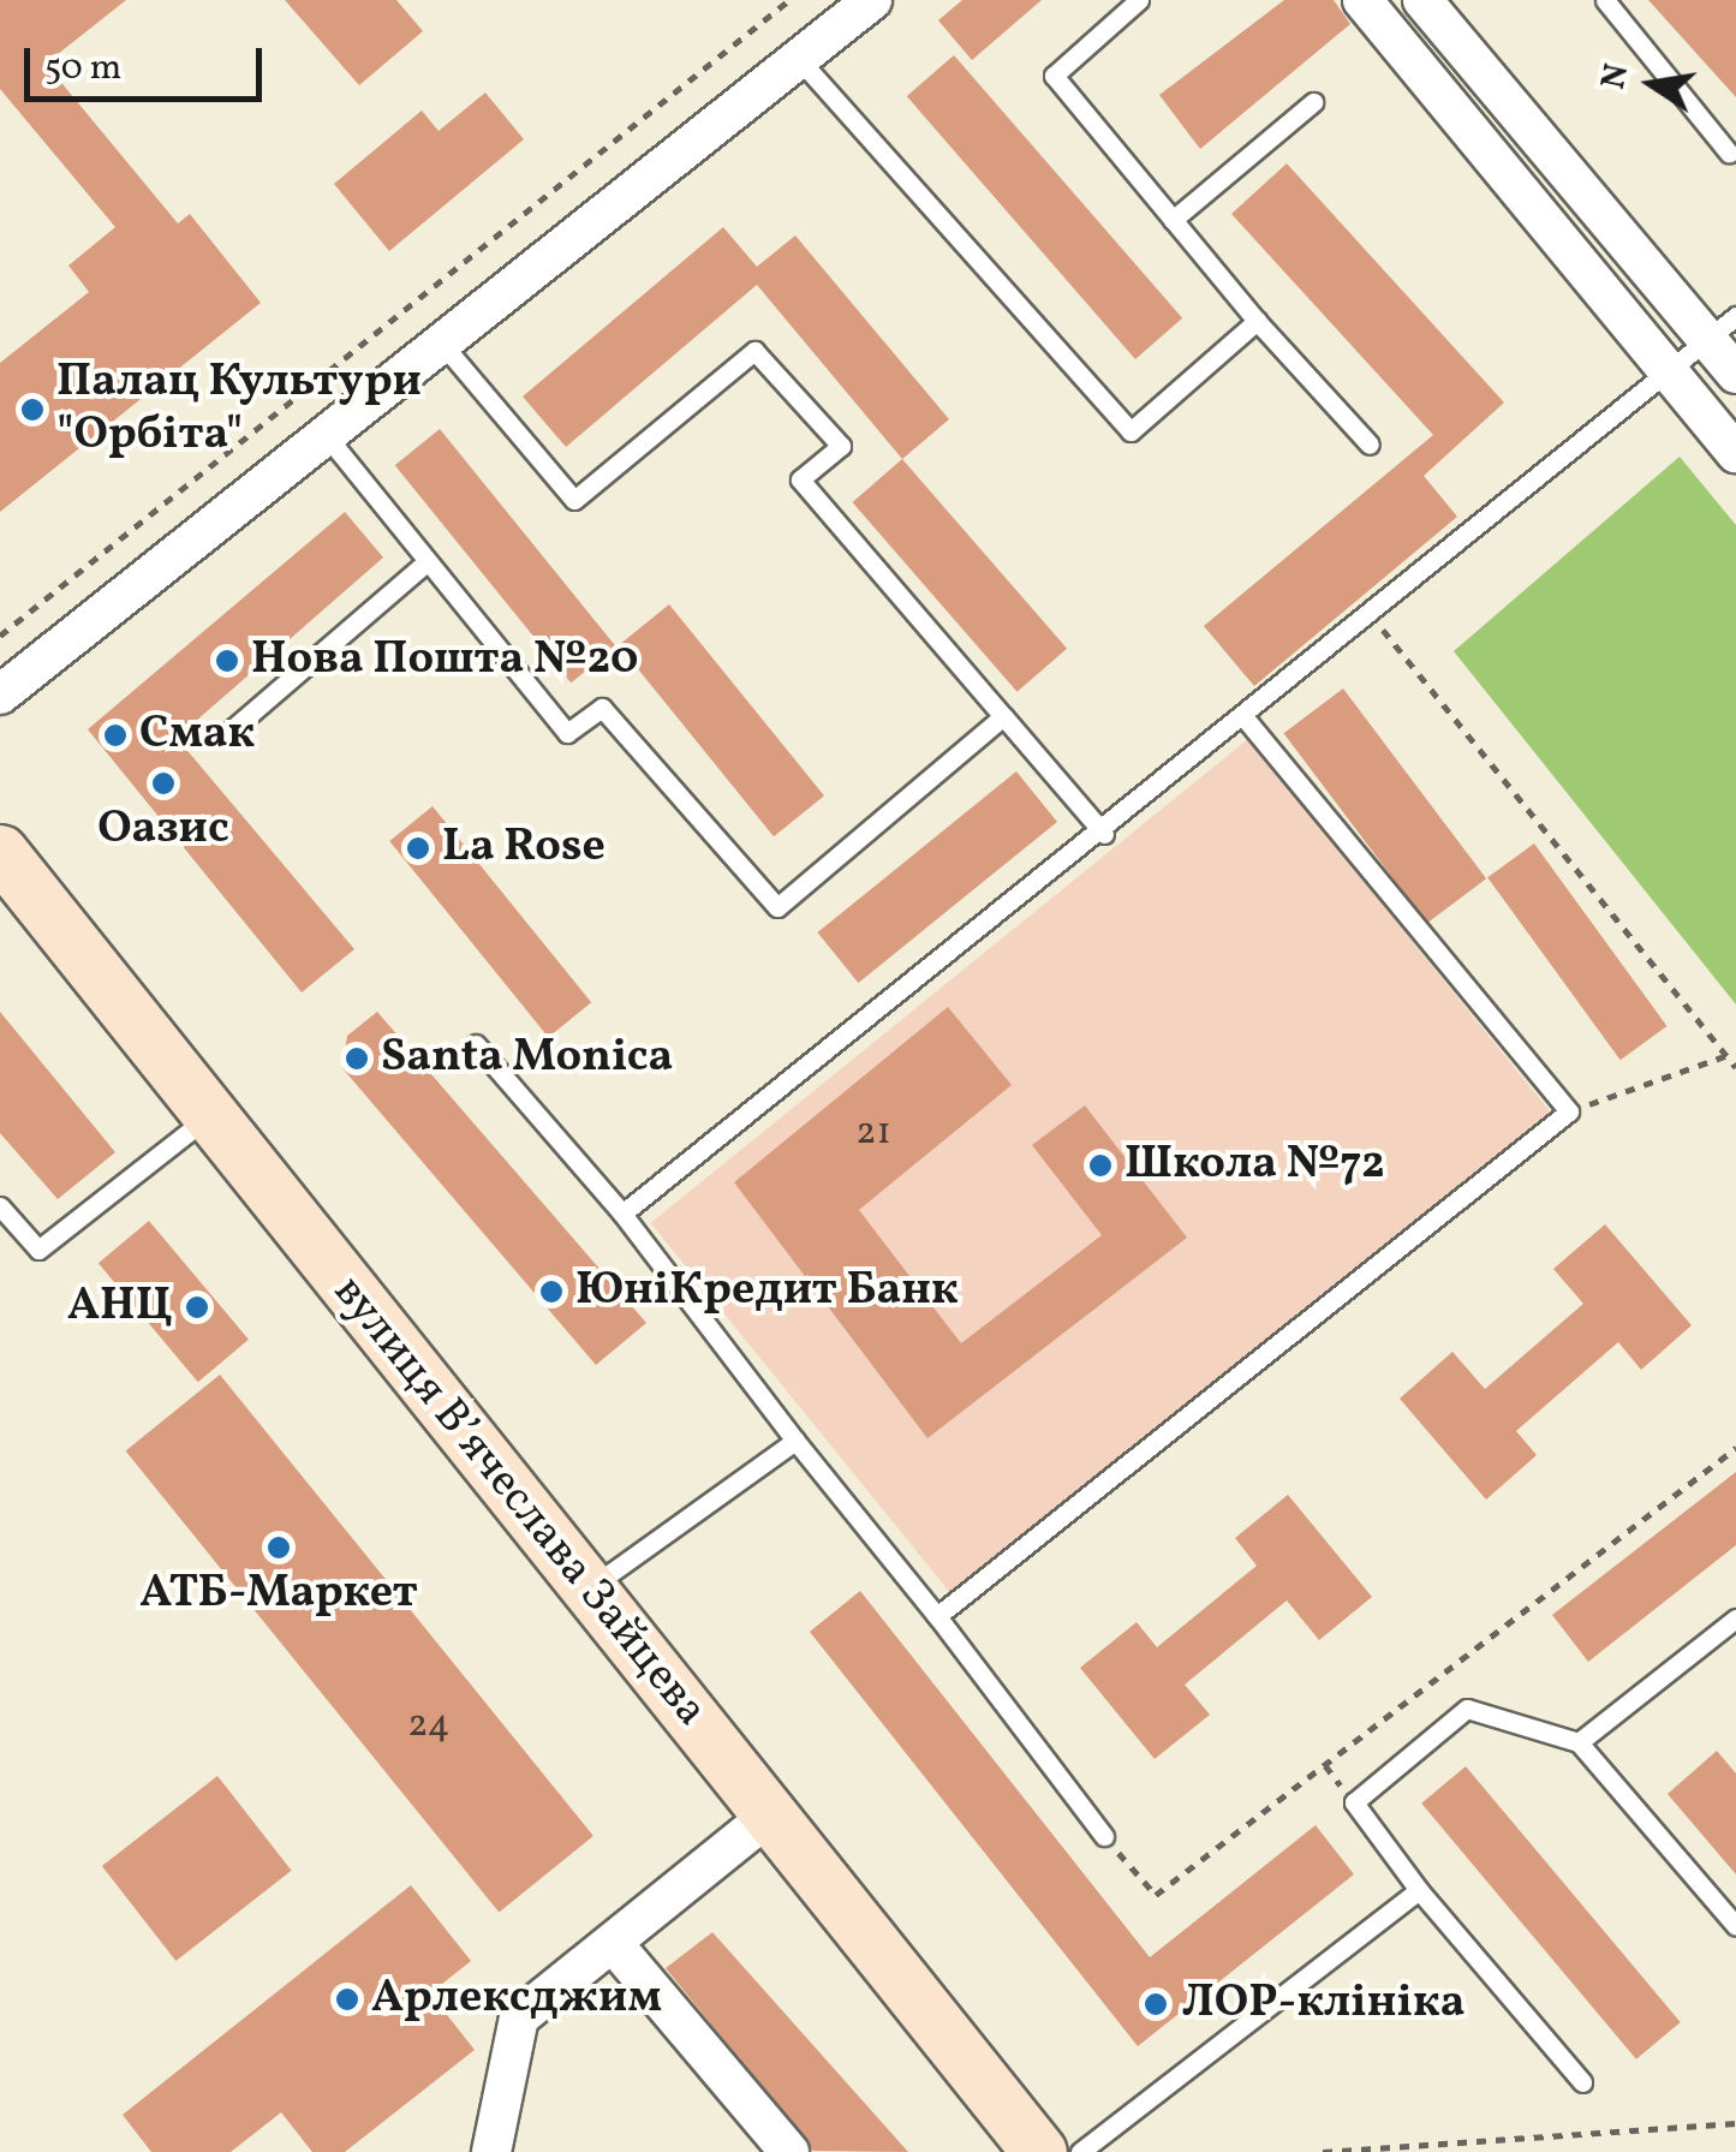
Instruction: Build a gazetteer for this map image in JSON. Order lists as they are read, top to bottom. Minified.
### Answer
{"streets":{"main road":["вулиця Вʼячеслава Зайцева"]},"places":["Палац Культури \"Орбіта\"","Нова Пошта №20","Смак","Оазис","La Rose","Santa Monica","Школа №72","ЮніКредит Банк","АНЦ","АТБ-Маркет","Арлексджим","ЛОР-клініка"],"house_numbers":["21","24"],"scale_bar":"50 m","north":"left"}
